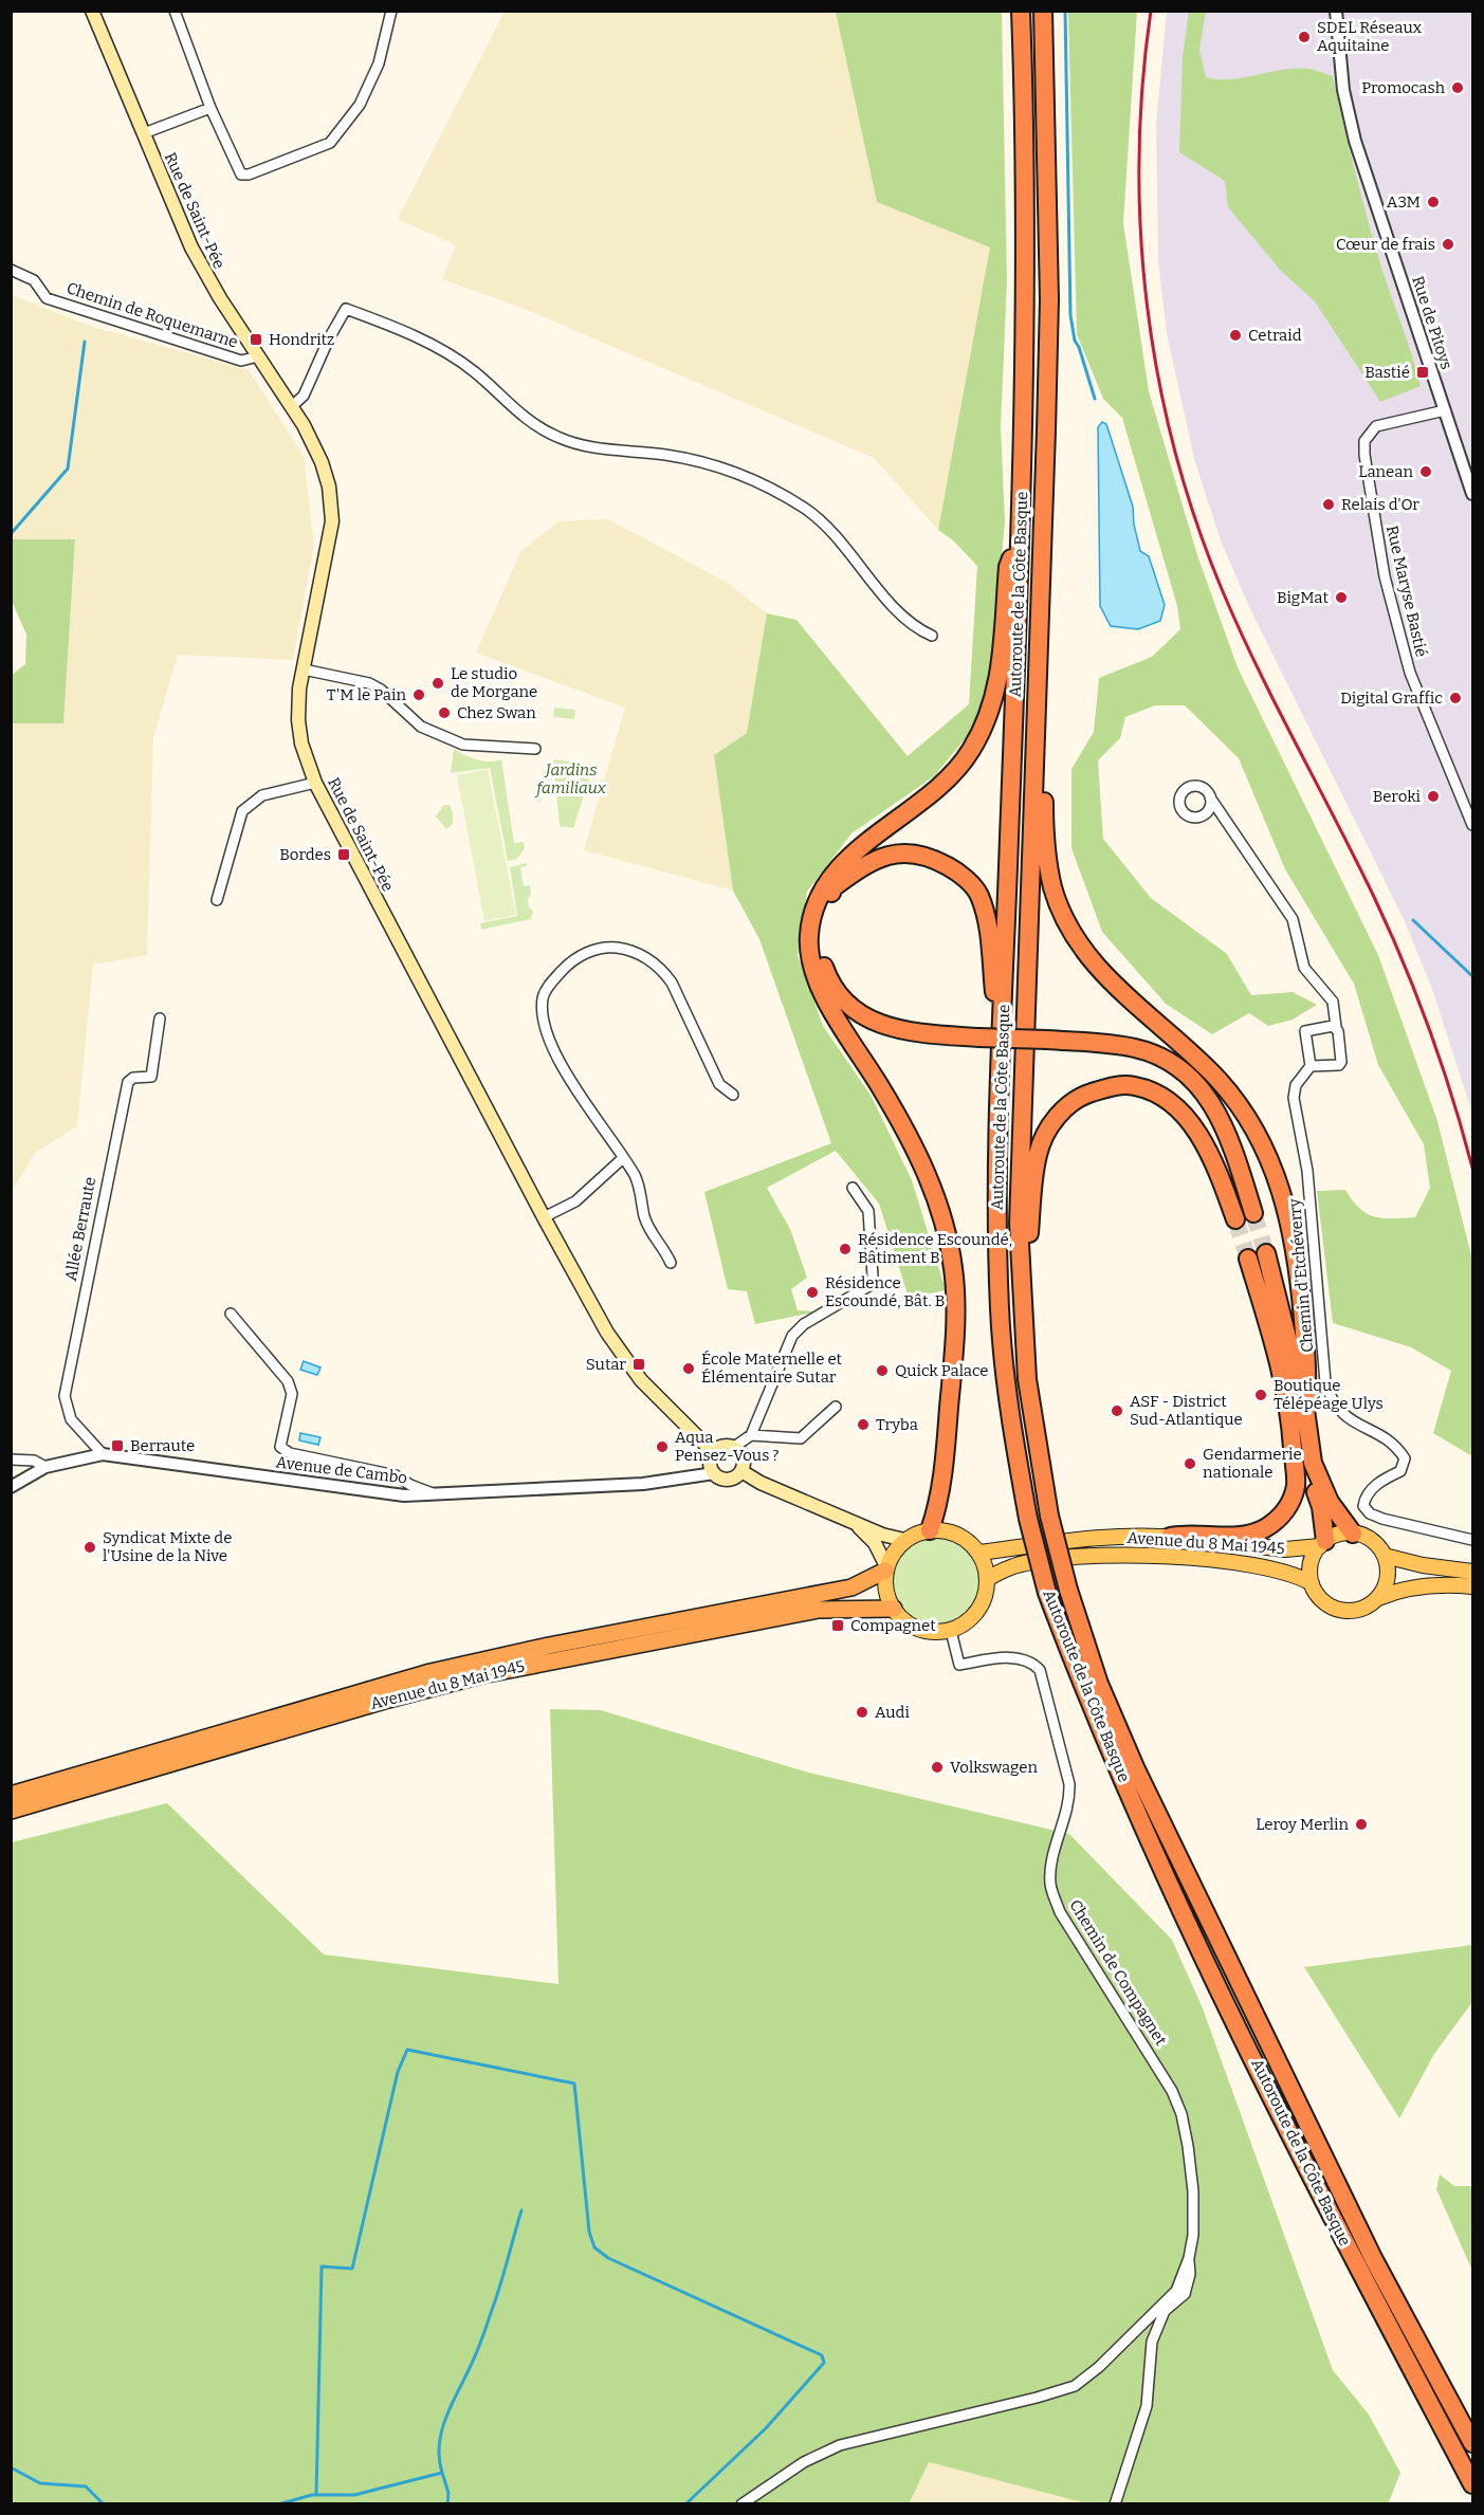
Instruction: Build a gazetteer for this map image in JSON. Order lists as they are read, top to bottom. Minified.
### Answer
{"streets":{"highway":["Autoroute de la Côte Basque","Avenue du 8 Mai 1945"],"main road":["Rue de Saint-Pée"],"street":["Chemin de Roquemarne","Rue de Pitoys","Rue Maryse Bastié","Allée Berraute","Chemin d'Etchéverry","Avenue de Cambo","Chemin de Compagnet"]},"crossings":[["Rue de Saint-Pée","Chemin de Roquemarne"],["Rue de Saint-Pée","Avenue de Cambo"],["Rue de Pitoys","Rue Maryse Bastié"],["Allée Berraute","Avenue de Cambo"],["Avenue du 8 Mai 1945","Chemin de Compagnet"]],"parks":["Jardins familiaux"],"places":{"other":["SDEL Réseaux Aquitaine","Promocash","A3M","Cœur de frais","Cetraid","Lanean","Relais d'Or","BigMat","Le studio de Morgane","T'M le Pain","Digital Graffic","Chez Swan","Beroki","Résidence Escoundé, Bâtiment B","Résidence Escoundé, Bât. B","École Maternelle et Élémentaire Sutar","Quick Palace","Boutique Télépéage Ulys","ASF - District Sud-Atlantique","Tryba","Aqua Pensez-Vous ?","Gendarmerie nationale","Syndicat Mixte de l'Usine de la Nive","Audi","Volkswagen","Leroy Merlin"],"transit":["Hondritz","Bastié","Bordes","Sutar","Berraute","Compagnet"]}}
